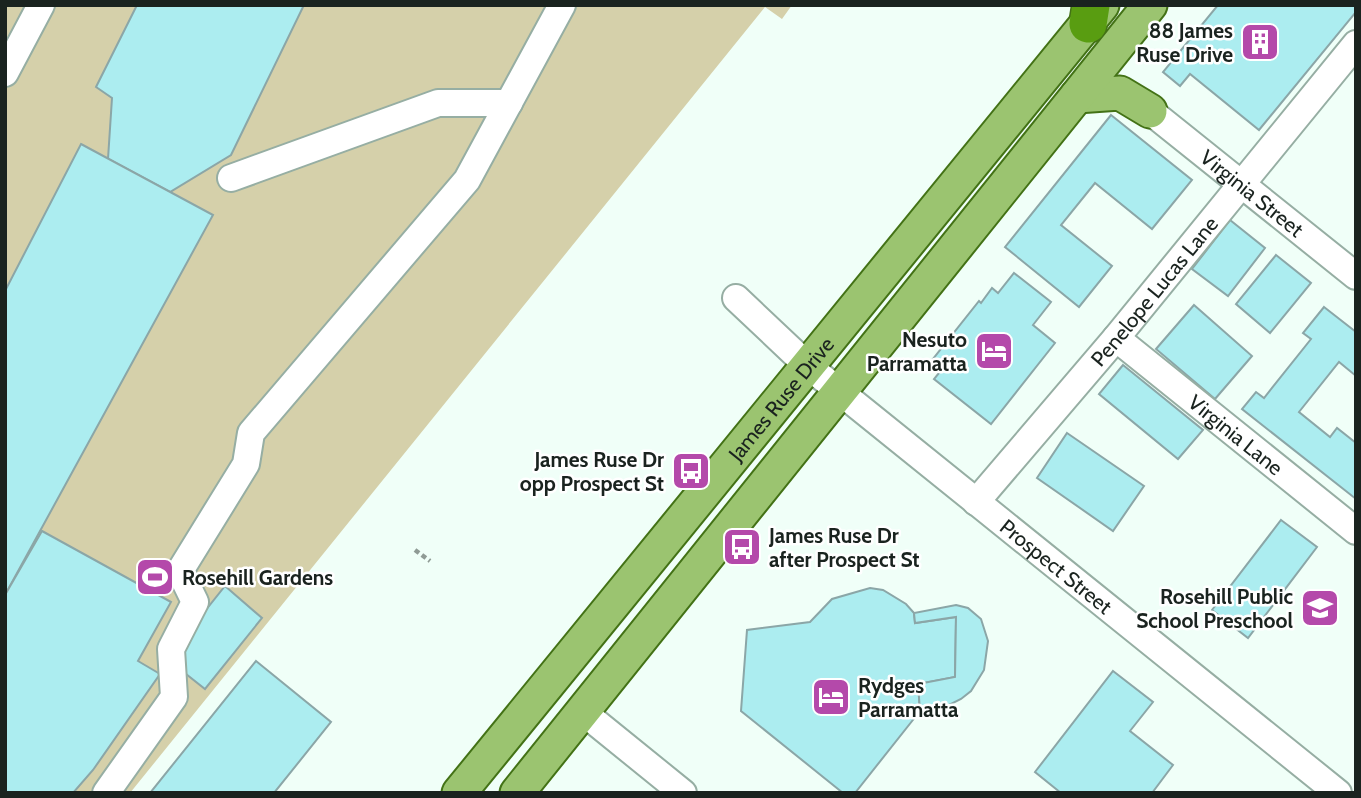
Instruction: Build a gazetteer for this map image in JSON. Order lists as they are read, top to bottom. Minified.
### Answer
{"streets":{"main road":["James Ruse Drive"],"street":["Virginia Street","Penelope Lucas Lane","Virginia Lane","Prospect Street"]},"crossings":[["Virginia Street","Penelope Lucas Lane"],["Penelope Lucas Lane","Virginia Lane"],["Penelope Lucas Lane","Prospect Street"],["James Ruse Drive","Prospect Street"]],"places":{"building":["88 James Ruse Drive"],"hotel":["Nesuto Parramatta","Rydges Parramatta"],"bus stop":["James Ruse Dr opp Prospect St","James Ruse Dr after Prospect St"],"sports":["Rosehill Gardens"],"school or university":["Rosehill Public School Preschool"]}}
